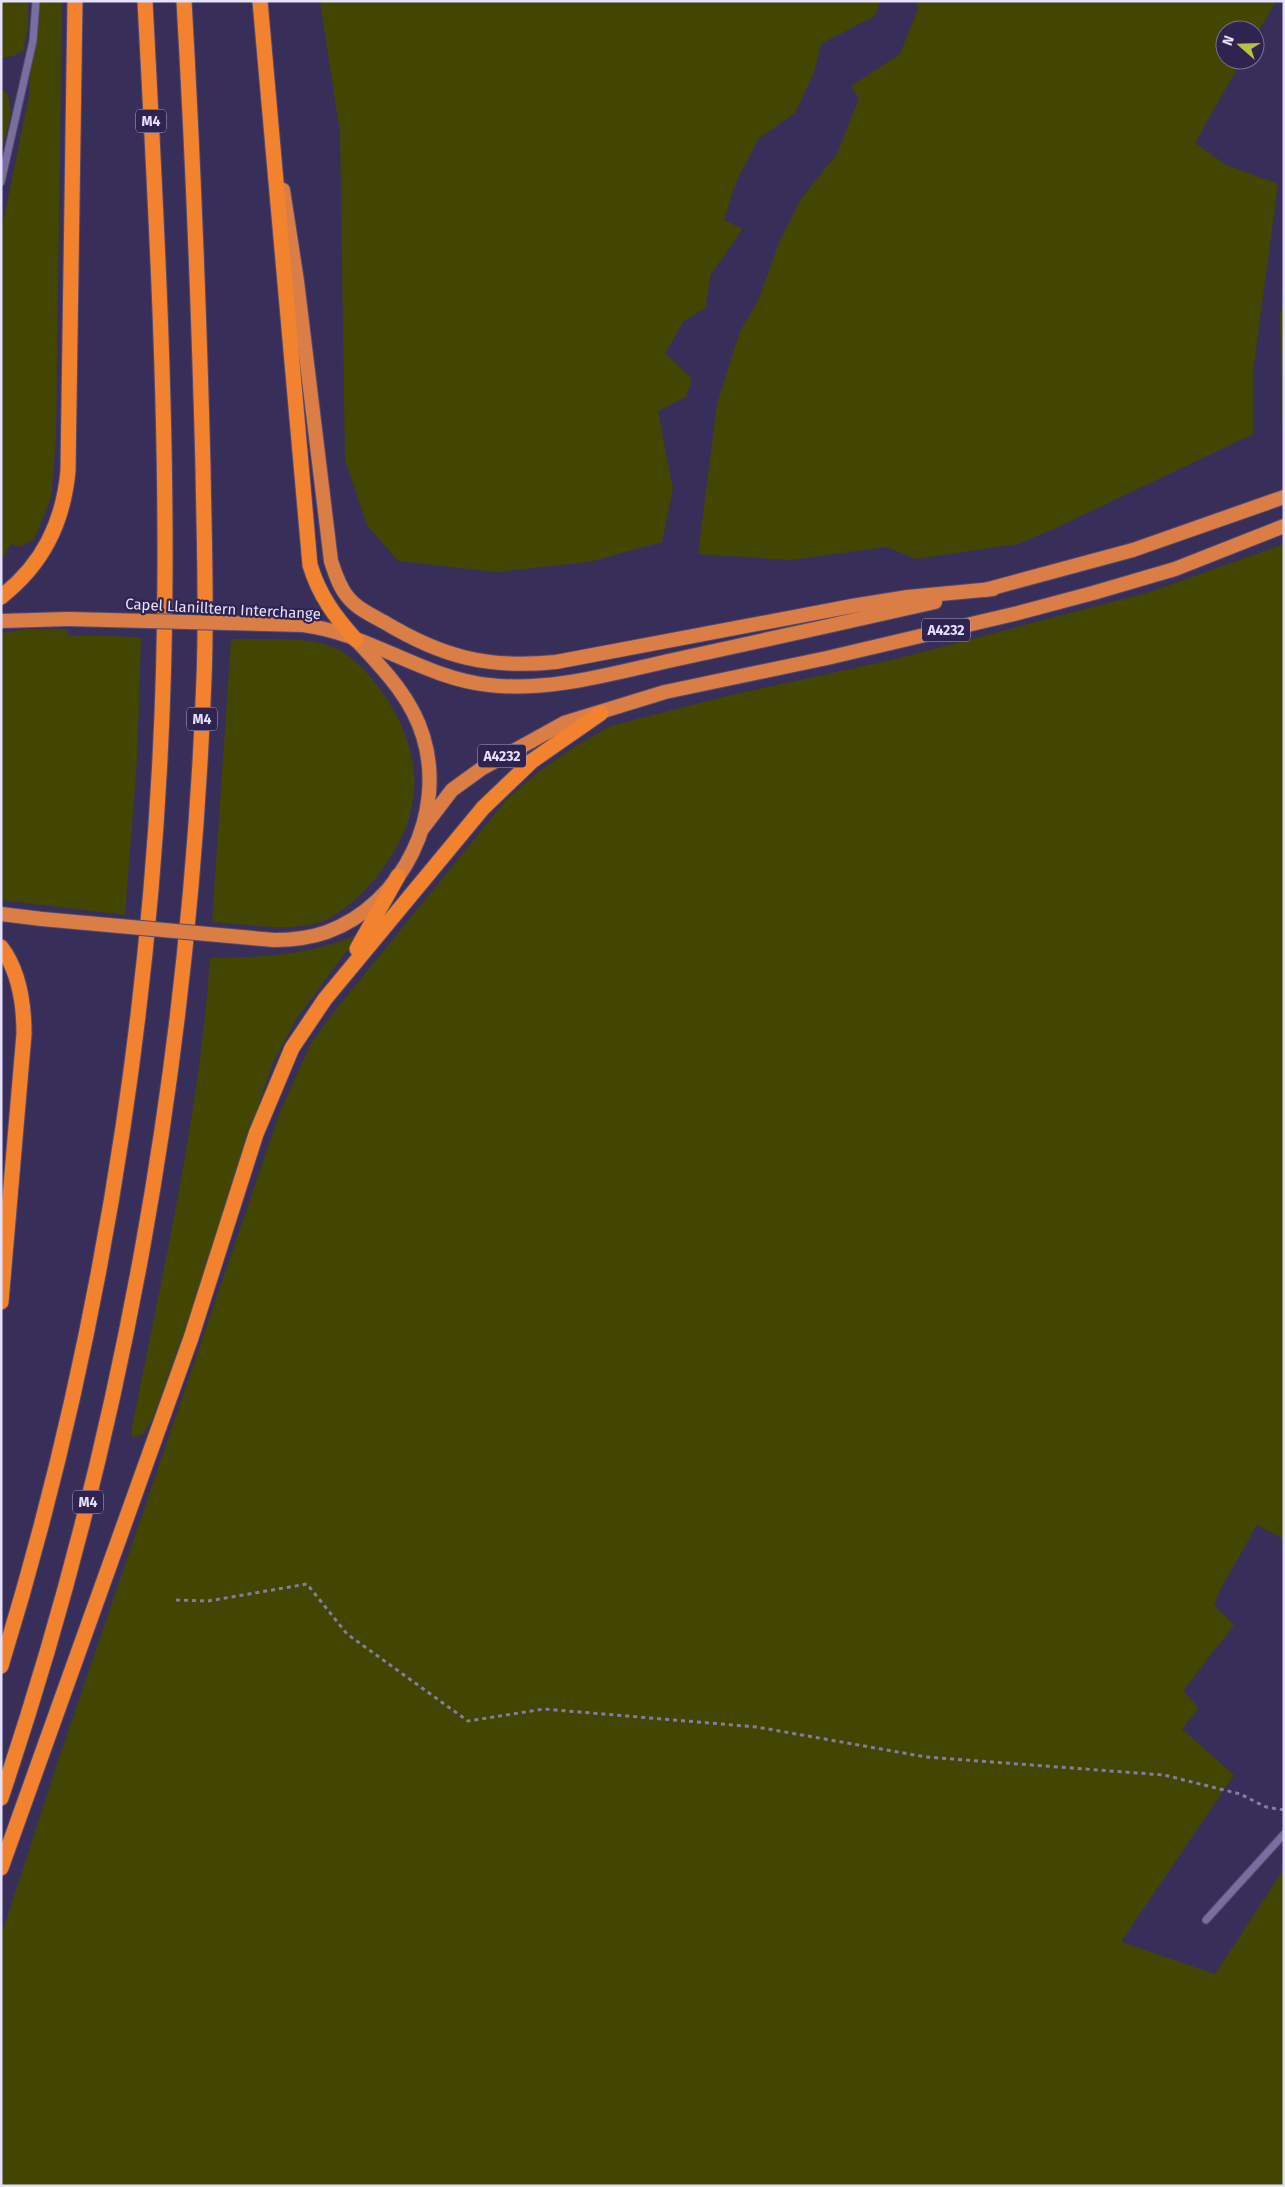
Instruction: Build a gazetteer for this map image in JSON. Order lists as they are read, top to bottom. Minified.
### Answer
{"streets":{"highway":["M4","Capel Llanilltern Interchange","A4232"]},"crossings":[["Capel Llanilltern Interchange","A4232"]],"north":"left"}
